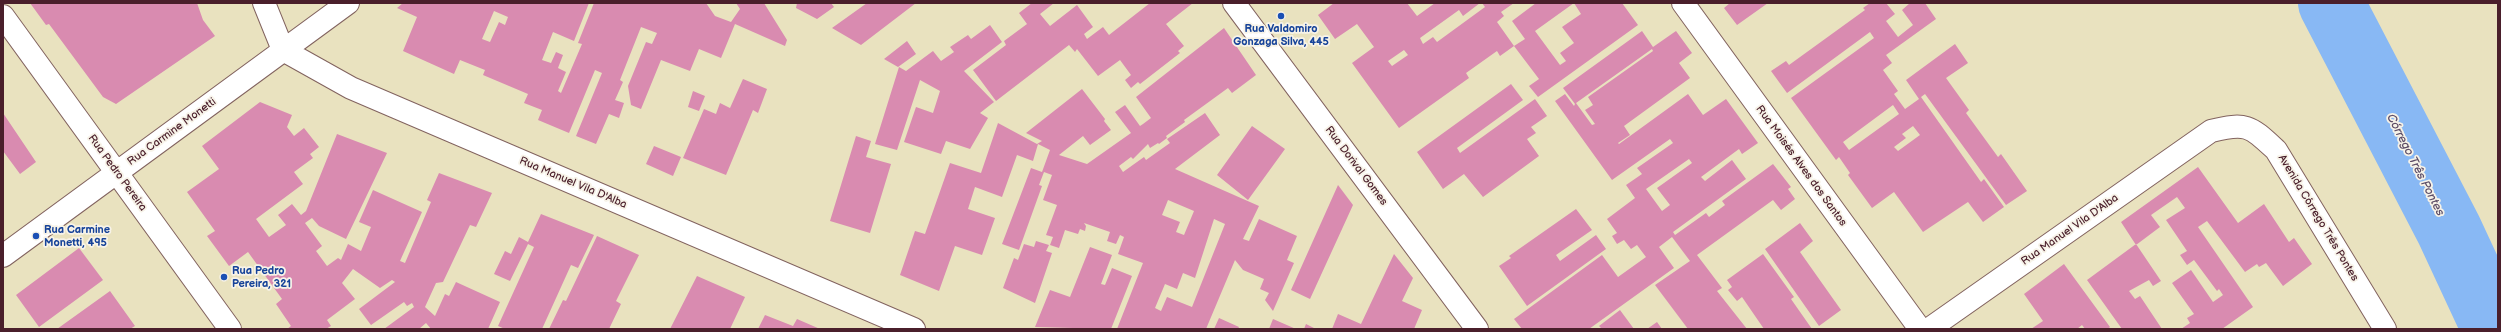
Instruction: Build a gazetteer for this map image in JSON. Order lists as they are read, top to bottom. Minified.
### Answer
{"streets":{"street":["Rua Carmine Monetti","Rua Dorival Gomes","Rua Moisés Alves dos Santos","Rua Pedro Pereira","Rua Manuel Vila D'Alba","Avenida Córrego Três Pontes"]},"crossings":[["Rua Carmine Monetti","Rua Pedro Pereira"],["Rua Carmine Monetti","Rua Manuel Vila D'Alba"],["Rua Manuel Vila D'Alba","Avenida Córrego Três Pontes"]],"water":["Córrego Três Pontes"],"places":["Rua Valdomiro Gonzaga Silva, 445","Rua Carmine Monetti, 495","Rua Pedro Pereira, 321"]}
